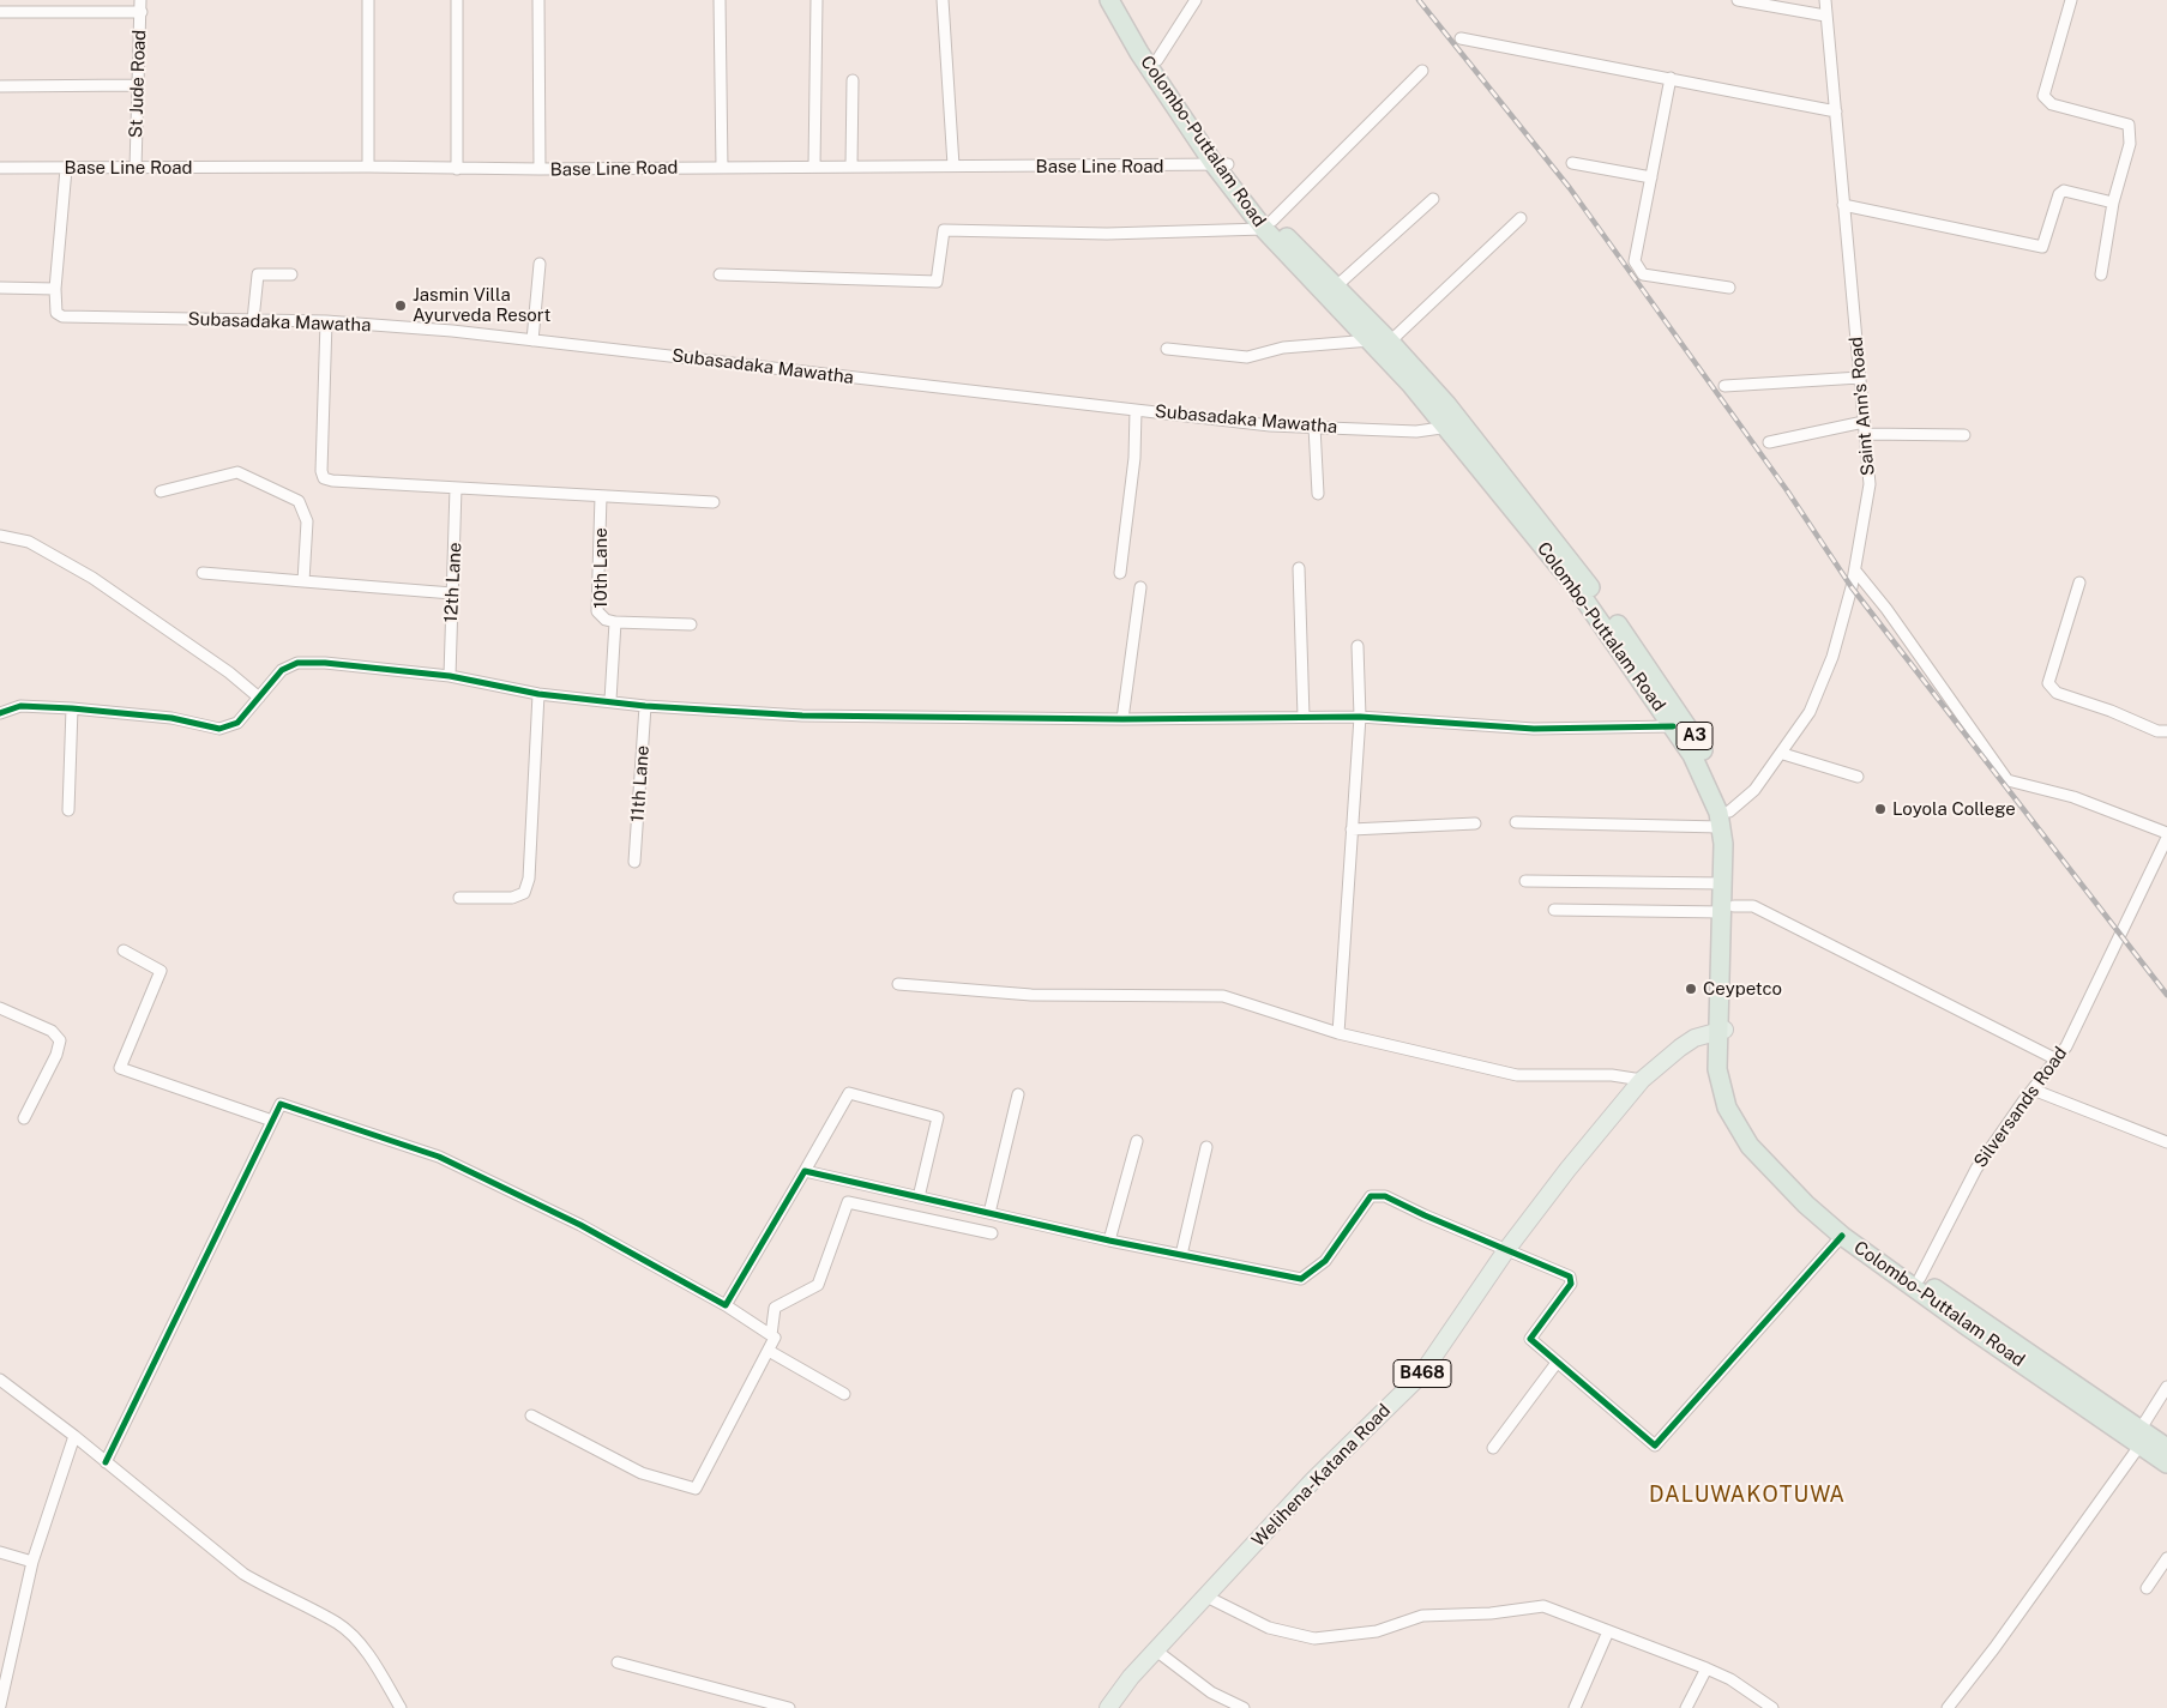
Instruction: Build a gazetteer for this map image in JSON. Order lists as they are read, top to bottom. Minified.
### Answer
{"streets":{"highway":["Colombo-Puttalam Road","A3"],"main road":["B468","Welihena-Katana Road"],"street":["St Jude Road","Base Line Road","Subasadaka Mawatha","Saint Ann's Road","10th Lane","12th Lane","11th Lane","Silversands Road"]},"crossings":[["St Jude Road","Base Line Road"],["Colombo-Puttalam Road","Base Line Road"],["Colombo-Puttalam Road","Subasadaka Mawatha"],["Colombo-Puttalam Road","Saint Ann's Road"],["Colombo-Puttalam Road","Silversands Road"],["Colombo-Puttalam Road","Welihena-Katana Road"]],"districts":["DALUWAKOTUWA"],"places":["Jasmin Villa Ayurveda Resort","Loyola College","Ceypetco"]}
